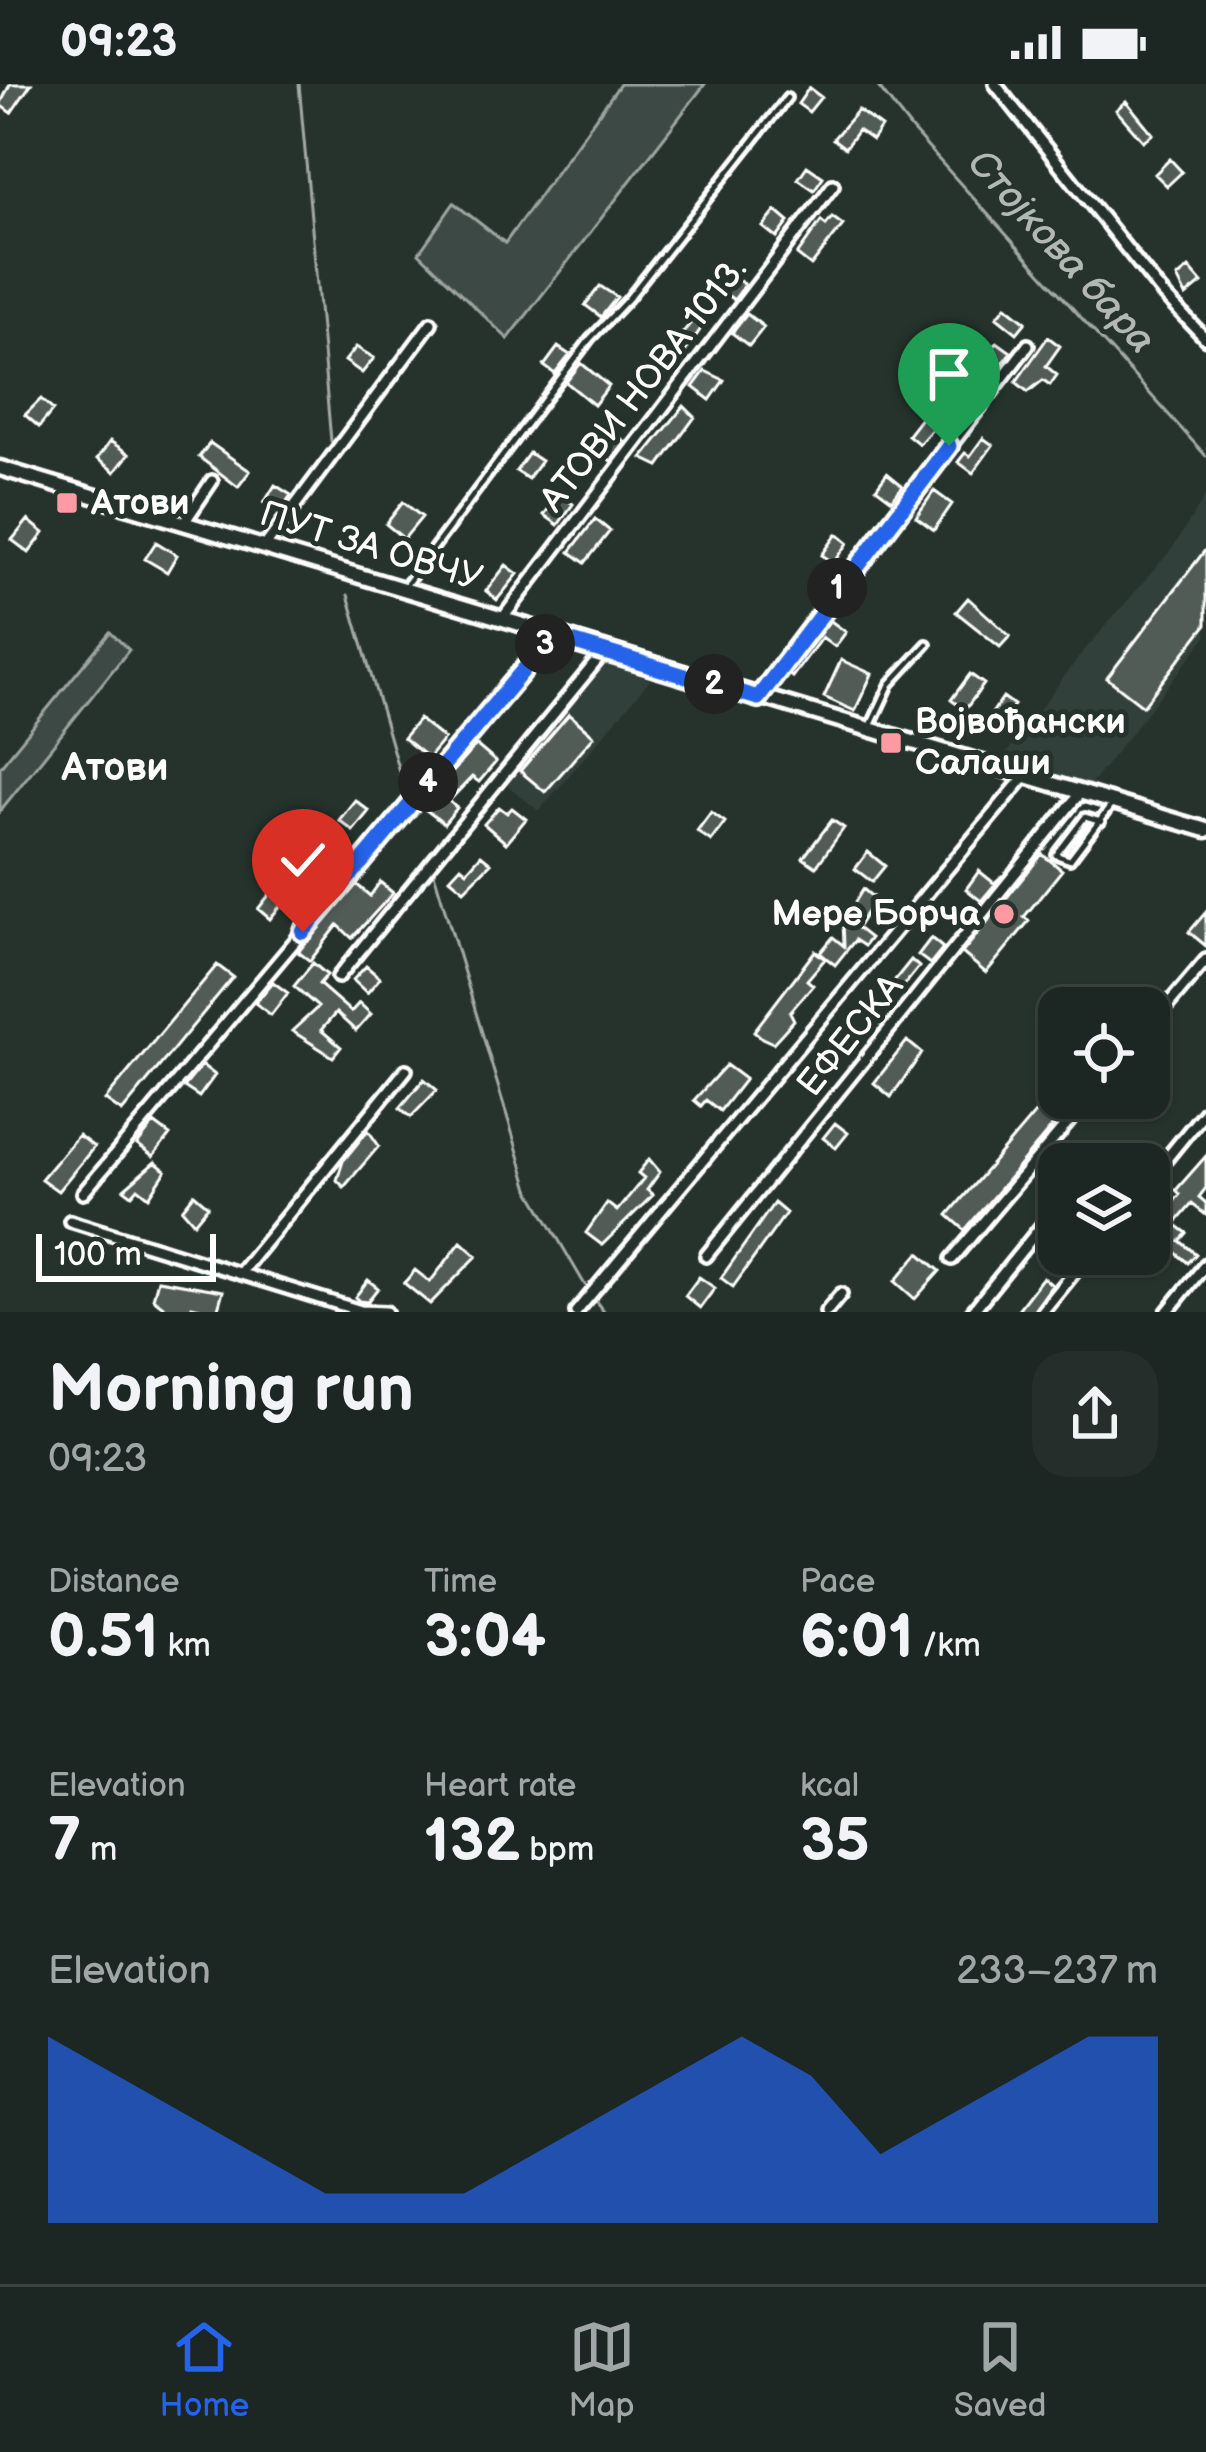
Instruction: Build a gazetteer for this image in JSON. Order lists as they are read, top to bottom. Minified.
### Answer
{"streets":{"street":["АТОВИ НОВА 1013.","ПУТ ЗА ОВЧУ","ЕФЕСКА"]},"crossings":[["АТОВИ НОВА 1013.","ПУТ ЗА ОВЧУ"],["ПУТ ЗА ОВЧУ","ЕФЕСКА"]],"districts":["Атови"],"water":["Стојкова бара"],"places":{"transit":["Атови","Војвођански Салаши"],"other":["Мере Борча"]},"scale_bar":"100 m","page":{"status":"09:23","pins":["1","3","2","4"],"scale":"100 m","heading":["Morning run","09:23"],"stats":[["Distance","0.51 km"],["Time","3:04"],["Pace","6:01 /km"],["Elevation","7 m"],["Heart rate","132 bpm"],["kcal","35"]],"chart":["Elevation","233–237 m"],"tabs":["Home","Map","Saved"]}}
